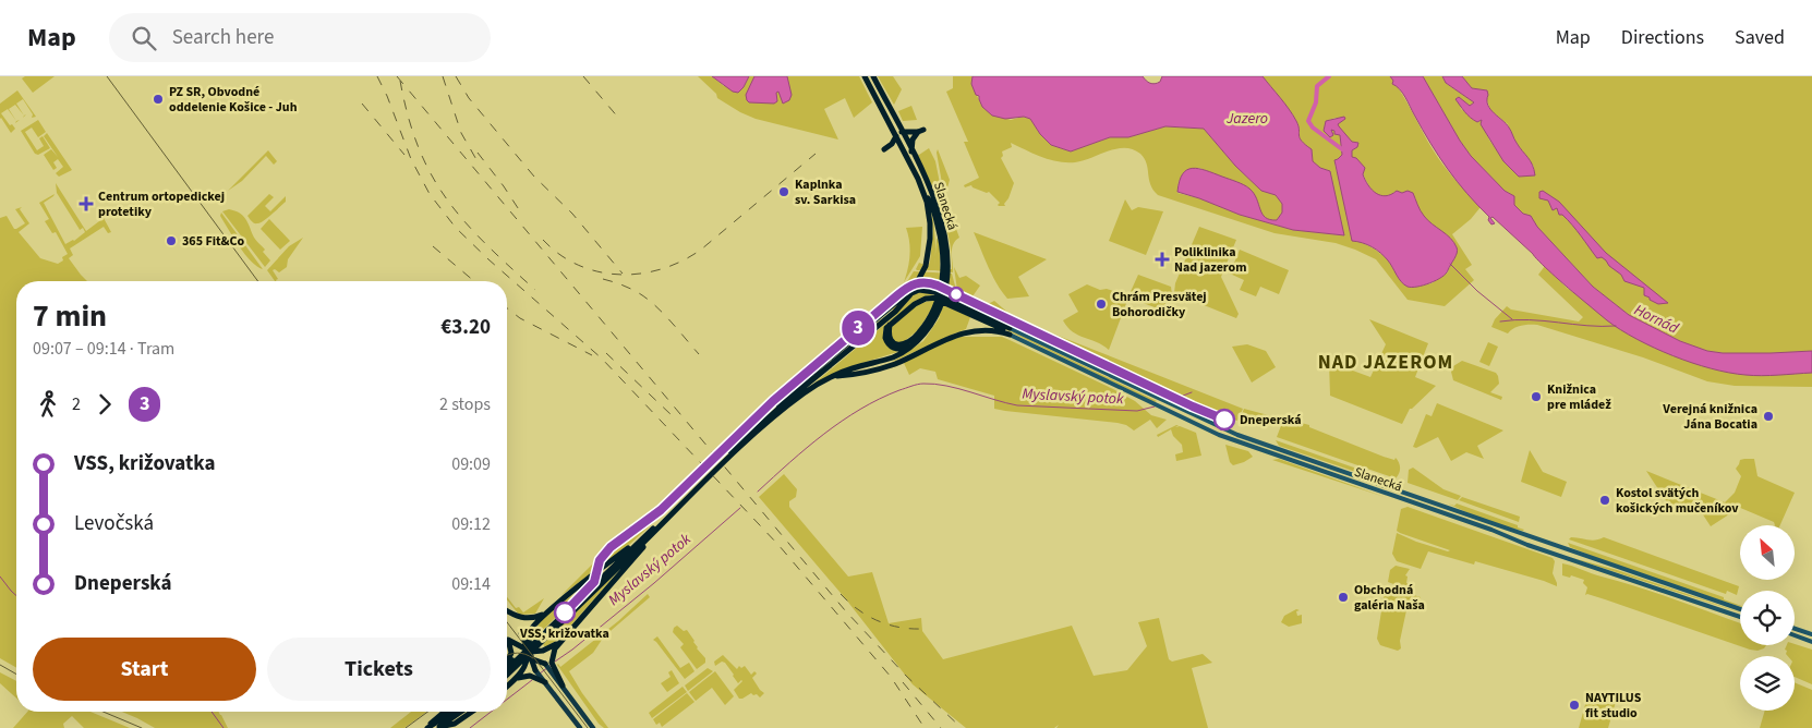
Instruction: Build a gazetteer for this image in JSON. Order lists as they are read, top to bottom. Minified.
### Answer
{"streets":{"highway":["Slanecká"]},"districts":["NAD JAZEROM"],"water":["Jazero","Hornád","Myslavský potok"],"places":{"other":["PZ SR, Obvodné oddelenie Košice - Juh","Kaplnka sv. Sarkisa","365 Fit&Co","Chrám Presvätej Bohorodičky","Knižnica pre mládež","Verejná knižnica Jána Bocatia","Dneperská","Kostol svätých košických mučeníkov","Obchodná galéria Naša","VSS, križovatka","NAYTILUS fit studio"],"health":["Centrum ortopedickej protetiky","Poliklinika Nad jazerom"]},"lines":["tram line 3"],"north":"top left","page":{"header":"Map","search":"Search here","nav":["Map","Directions","Saved"],"on_map":"3","heading":["7 min","09:07 – 09:14 · Tram","€3.20"],"legs":["2","3","2 stops"],"list":[{"name":"VSS, križovatka","value":"09:09"},{"name":"Levočská","value":"09:12"},{"name":"Dneperská","value":"09:14"}],"buttons":["Start","Tickets"]}}
